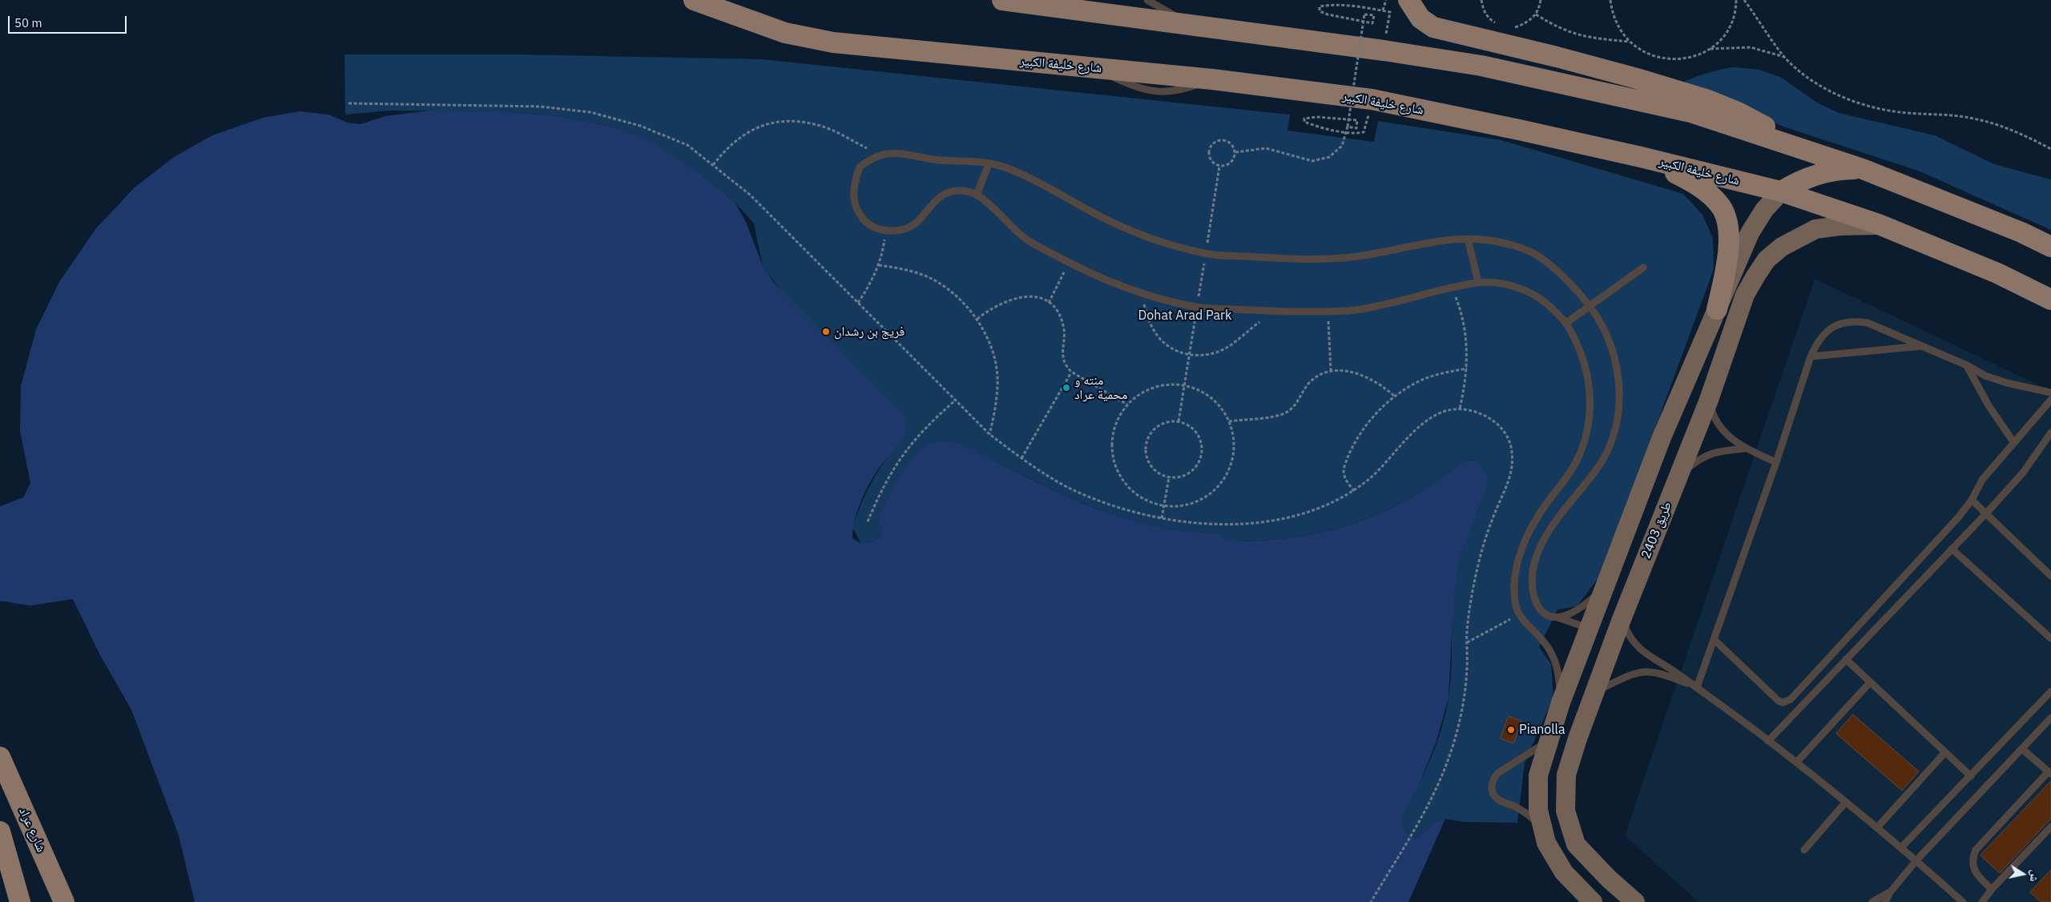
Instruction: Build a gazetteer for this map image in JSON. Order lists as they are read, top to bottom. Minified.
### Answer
{"streets":{"main road":["شارع خليفة الكبير","طريق 2403","شارع عراد"]},"crossings":[["شارع خليفة الكبير","طريق 2403"]],"parks":["Dohat Arad Park"],"places":["فريج بن رشدان","منته و محمية عراد","Pianolla"],"scale_bar":"50 m","north":"right"}
